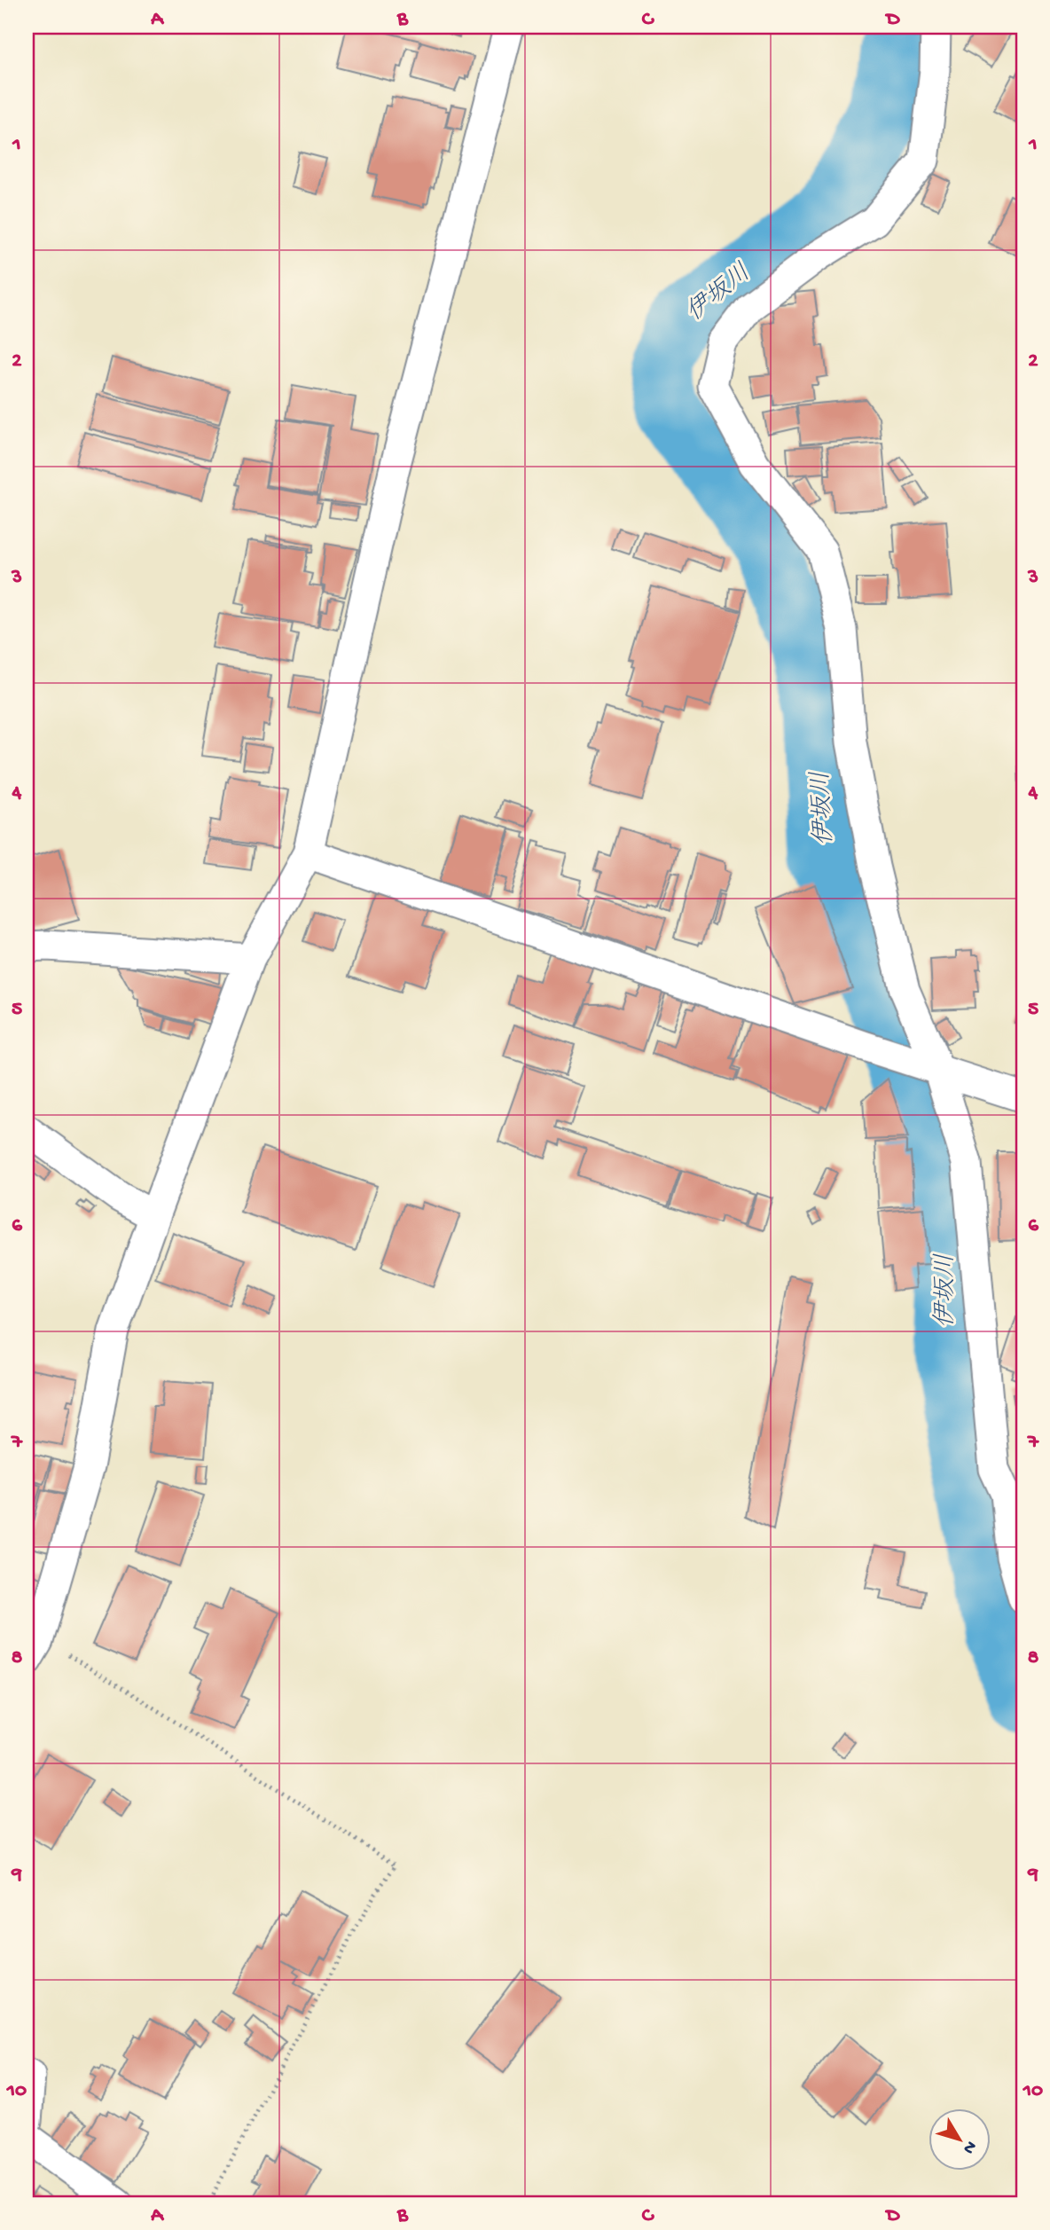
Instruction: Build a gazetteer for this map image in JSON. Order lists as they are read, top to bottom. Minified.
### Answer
{"water":["伊坂川"],"north":"bottom right","grid":{"columns":["A","B","C","D"],"rows":["1","2","3","4","5","6","7","8","9","10"]}}
